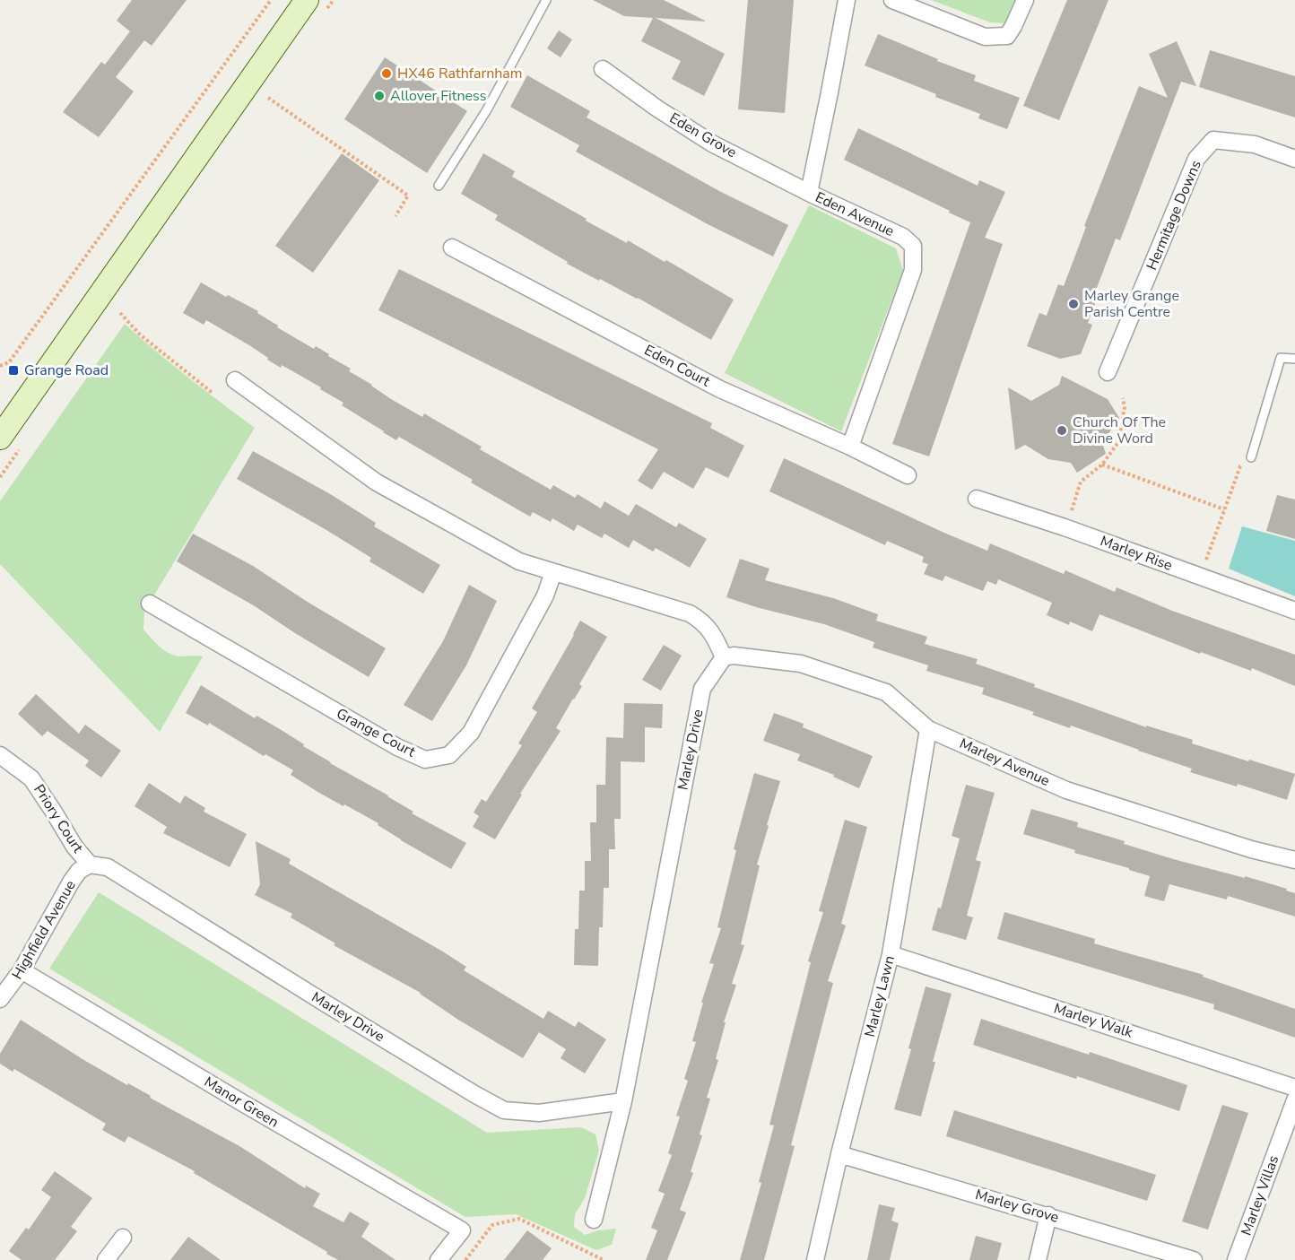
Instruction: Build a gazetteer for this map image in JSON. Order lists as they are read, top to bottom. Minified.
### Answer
{"streets":{"street":["Eden Grove","Eden Avenue","Hermitage Downs","Eden Court","Marley Rise","Grange Court","Marley Drive","Marley Avenue","Priory Court","Highfield Avenue","Marley Lawn","Marley Walk","Manor Green","Marley Villas","Marley Grove"]},"crossings":[["Eden Grove","Eden Avenue"],["Eden Avenue","Eden Court"],["Marley Drive","Marley Avenue"],["Marley Drive","Priory Court"],["Marley Drive","Highfield Avenue"],["Marley Avenue","Marley Lawn"],["Priory Court","Highfield Avenue"],["Highfield Avenue","Manor Green"],["Marley Lawn","Marley Walk"],["Marley Lawn","Marley Grove"]],"places":{"other":["HX46 Rathfarnham","Allover Fitness","Marley Grange Parish Centre","Church Of The Divine Word"],"transit":["Grange Road"]}}
